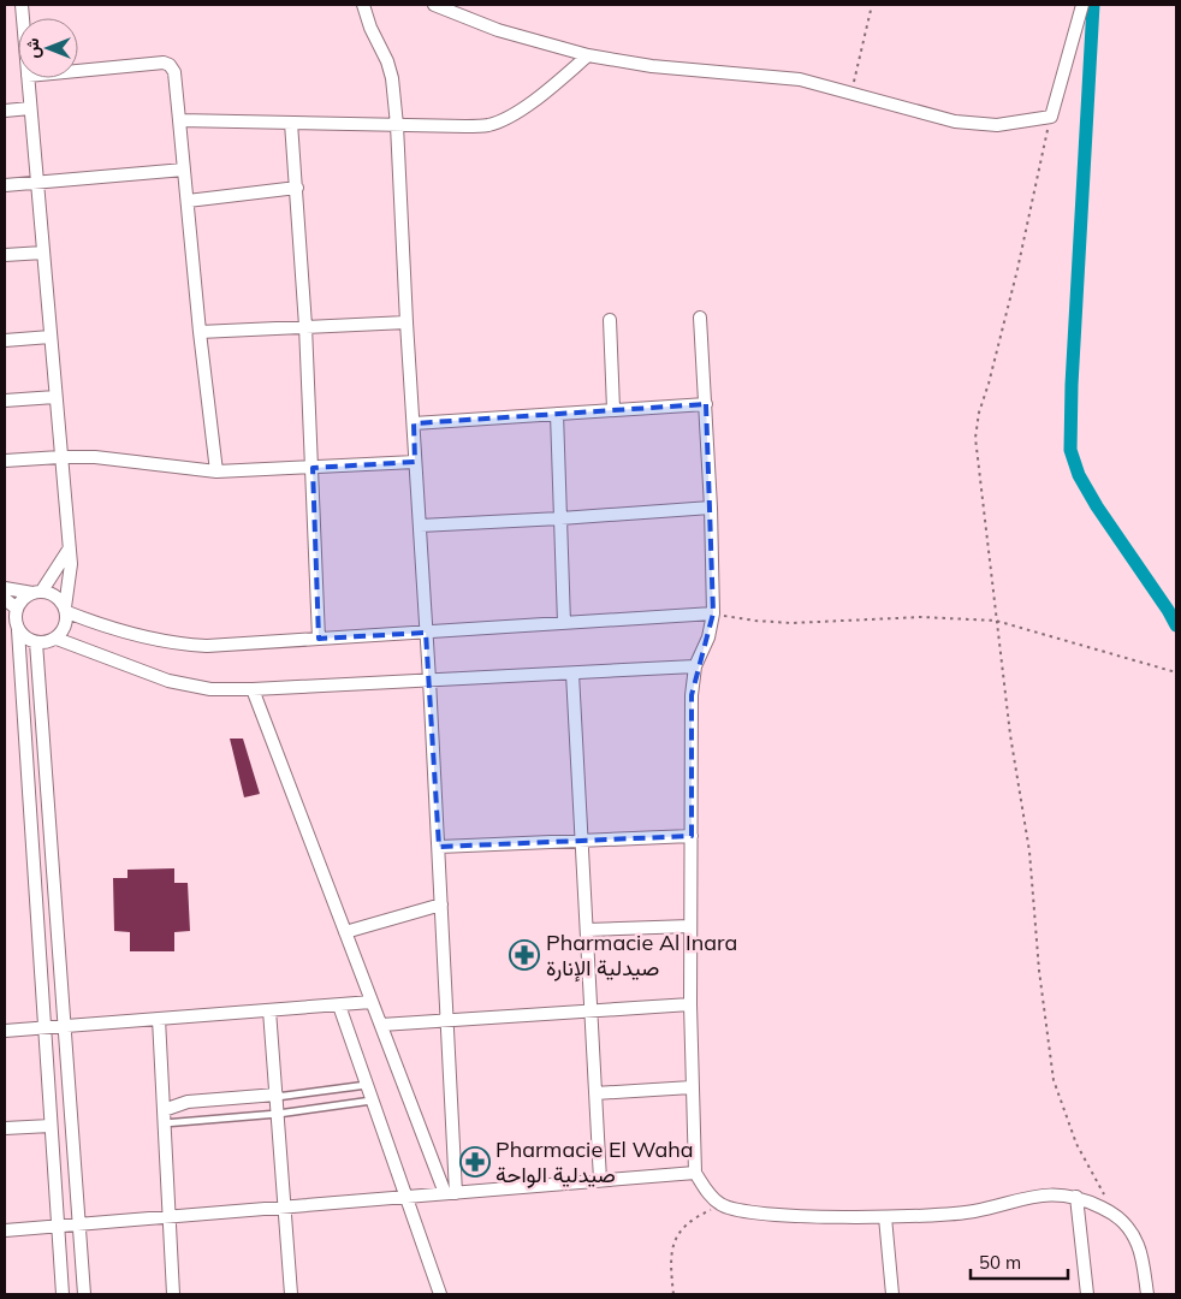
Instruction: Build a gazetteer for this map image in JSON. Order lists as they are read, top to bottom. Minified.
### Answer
{"places":{"pharmacy":["Pharmacie Al Inara صيدلية الإنارة","Pharmacie El Waha صيدلية الواحة"]},"scale_bar":"50 m","north":"left"}
